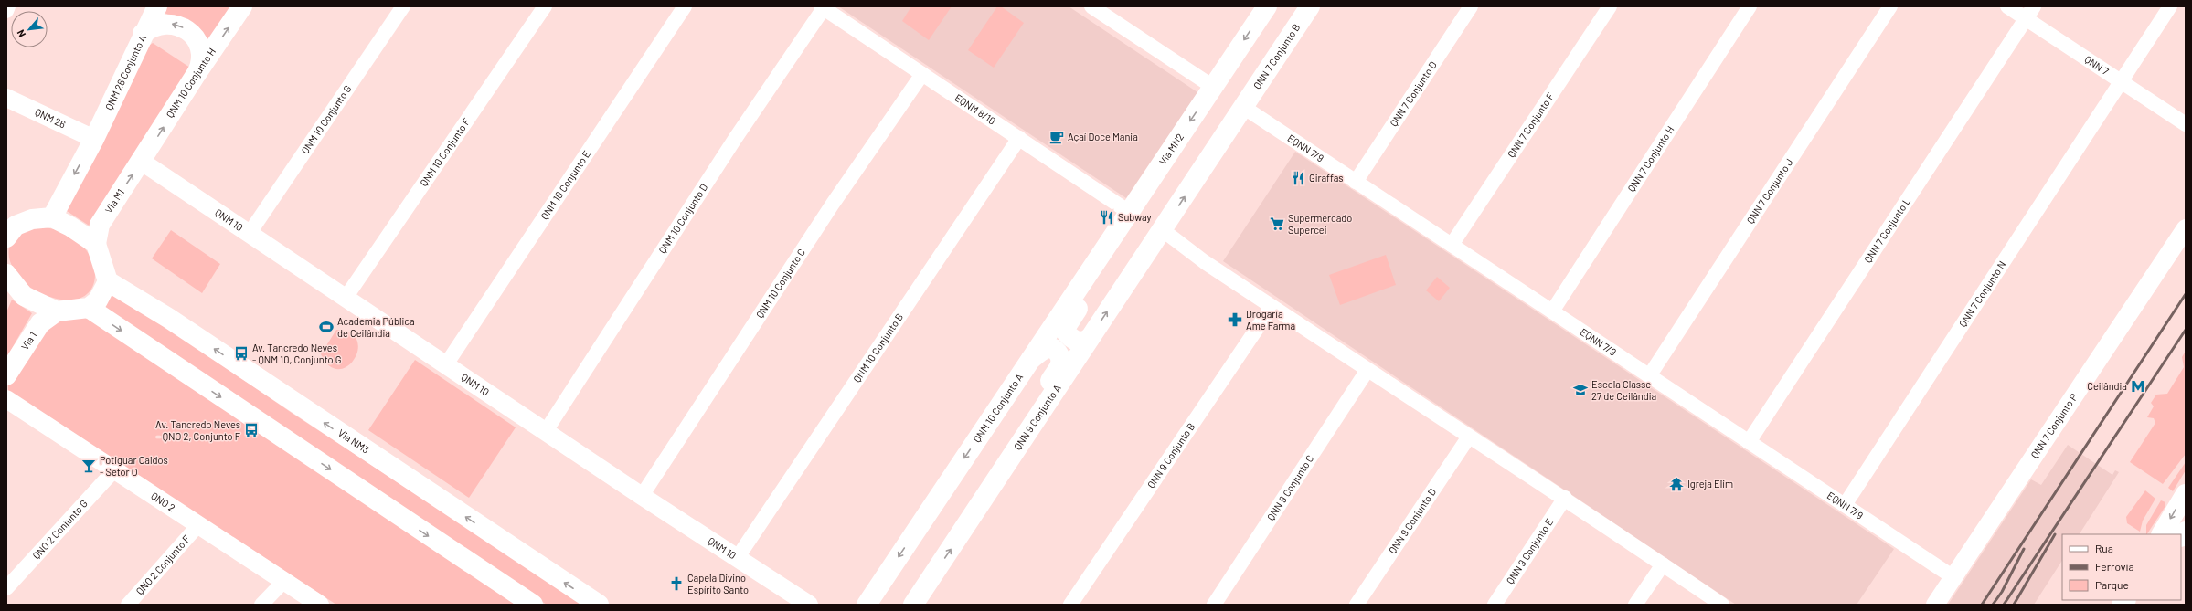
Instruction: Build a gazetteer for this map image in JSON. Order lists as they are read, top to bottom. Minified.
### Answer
{"streets":{"main road":["QNN 7 Conjunto B","QNM 26 Conjunto A","QNM 10 Conjunto H","Via MN2","Via M1","Via 1","QNM 10 Conjunto A","QNN 9 Conjunto A","Via NM3"],"street":["QNN 7","QNN 7 Conjunto D","EQNM 8/10","QNM 26","QNM 10 Conjunto G","QNN 7 Conjunto F","EQNN 7/9","QNM 10 Conjunto F","QNN 7 Conjunto H","QNM 10 Conjunto E","QNN 7 Conjunto J","QNM 10","QNM 10 Conjunto D","QNN 7 Conjunto L","QNM 10 Conjunto C","QNN 7 Conjunto N","QNM 10 Conjunto B","QNN 7 Conjunto P","QNN 9 Conjunto B","QNN 9 Conjunto C","QNO 2","QNN 9 Conjunto D","QNO 2 Conjunto G","QNN 9 Conjunto E","QNO 2 Conjunto F"]},"crossings":[["QNN 7 Conjunto B","EQNN 7/9"],["QNN 7","QNN 7 Conjunto L"],["QNN 7","QNN 7 Conjunto N"],["QNM 26 Conjunto A","QNM 26"],["QNM 10 Conjunto H","Via M1"],["QNM 10 Conjunto H","QNM 10"],["QNN 7 Conjunto D","EQNN 7/9"],["EQNM 8/10","Via MN2"],["EQNM 8/10","QNM 10 Conjunto D"],["EQNM 8/10","QNM 10 Conjunto C"],["EQNM 8/10","QNM 10 Conjunto B"],["EQNM 8/10","QNM 10 Conjunto A"],["QNM 10 Conjunto G","QNM 10"],["QNN 7 Conjunto F","EQNN 7/9"],["Via MN2","QNM 10 Conjunto A"],["EQNN 7/9","QNN 7 Conjunto H"],["EQNN 7/9","QNN 7 Conjunto J"],["EQNN 7/9","QNN 7 Conjunto L"],["EQNN 7/9","QNN 7 Conjunto N"],["EQNN 7/9","QNN 7 Conjunto P"],["QNM 10 Conjunto F","QNM 10"],["QNM 10 Conjunto E","QNM 10"],["Via M1","QNM 10"],["QNM 10","QNM 10 Conjunto D"],["QNM 10","QNM 10 Conjunto C"],["QNM 10","QNM 10 Conjunto B"],["QNO 2","QNO 2 Conjunto G"],["QNO 2","QNO 2 Conjunto F"]],"one_way":["QNM 10 Conjunto H","QNM 10 Conjunto A","QNN 9 Conjunto A"],"places":{"cafe":["Açaí Doce Mania"],"restaurant":["Giraffas","Subway"],"supermarket":["Supermercado Supercei"],"pharmacy":["Drogaria Ame Farma"],"sports":["Academia Pública de Ceilândia"],"bus stop":["Av. Tancredo Neves - QNM 10, Conjunto G","Av. Tancredo Neves - QNO 2, Conjunto F"],"metro station":["Ceilândia"],"school or university":["Escola Classe 27 de Ceilândia"],"bar":["Potiguar Caldos - Setor O"],"temple":["Igreja Elim"],"church":["Capela Divino Espírito Santo"]},"legend":["Rua","Ferrovia","Parque"],"north":"bottom left"}
